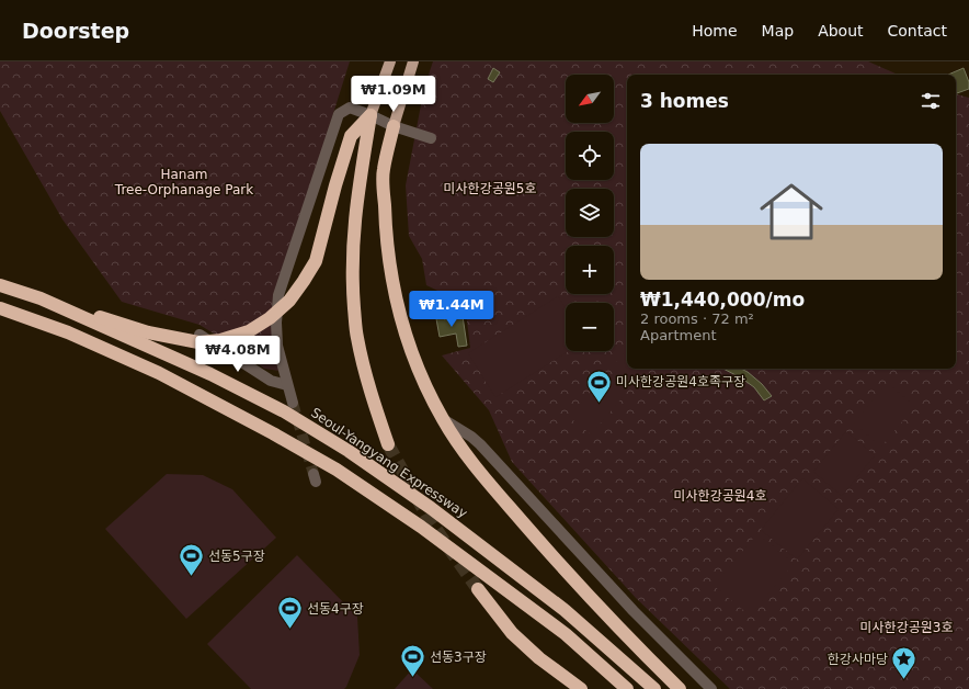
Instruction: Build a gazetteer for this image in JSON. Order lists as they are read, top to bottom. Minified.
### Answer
{"streets":{"highway":["Seoul-Yangyang Expressway"]},"parks":["Hanam Tree-Orphanage Park","미사한강공원5호","미사한강공원4호","미사한강공원3호"],"places":{"sports":["미사한강공원4호족구장","선동5구장","선동4구장","선동3구장"],"place":["한강사마당"]},"north":"bottom left","page":{"header":"Doorstep","nav":["Home","Map","About","Contact"],"map_buttons":["+","−"],"heading":"3 homes","price":["₩1.09M","₩1.44M","₩4.08M"],"list":[{"name":"₩1,440,000/mo","note":"2 rooms · 72 m² · Apartment"}]}}
